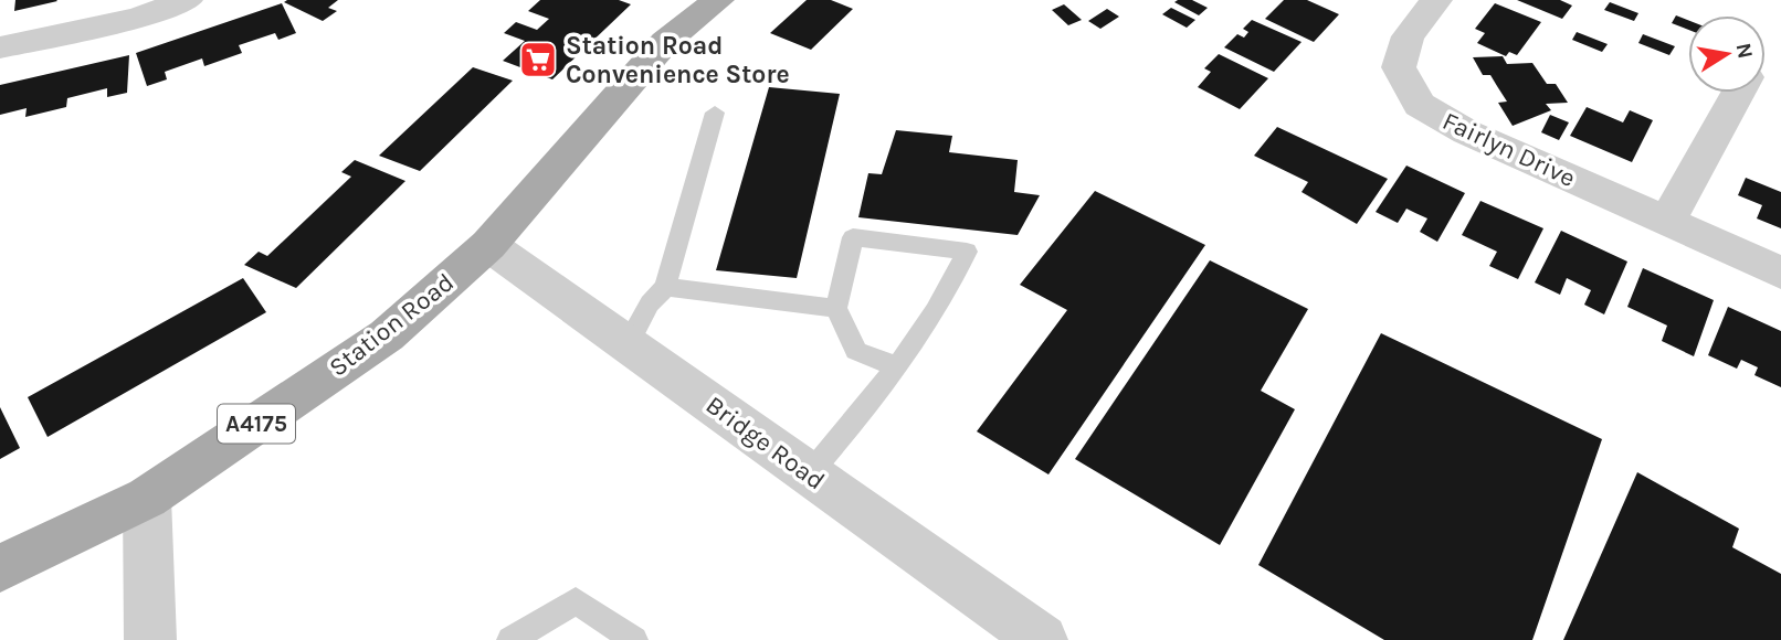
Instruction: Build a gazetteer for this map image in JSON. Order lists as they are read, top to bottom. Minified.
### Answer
{"streets":{"main road":["Station Road","A4175"],"street":["Fairlyn Drive","Bridge Road"]},"crossings":[["Station Road","Bridge Road"]],"places":{"supermarket":["Station Road Convenience Store"]},"north":"right"}
